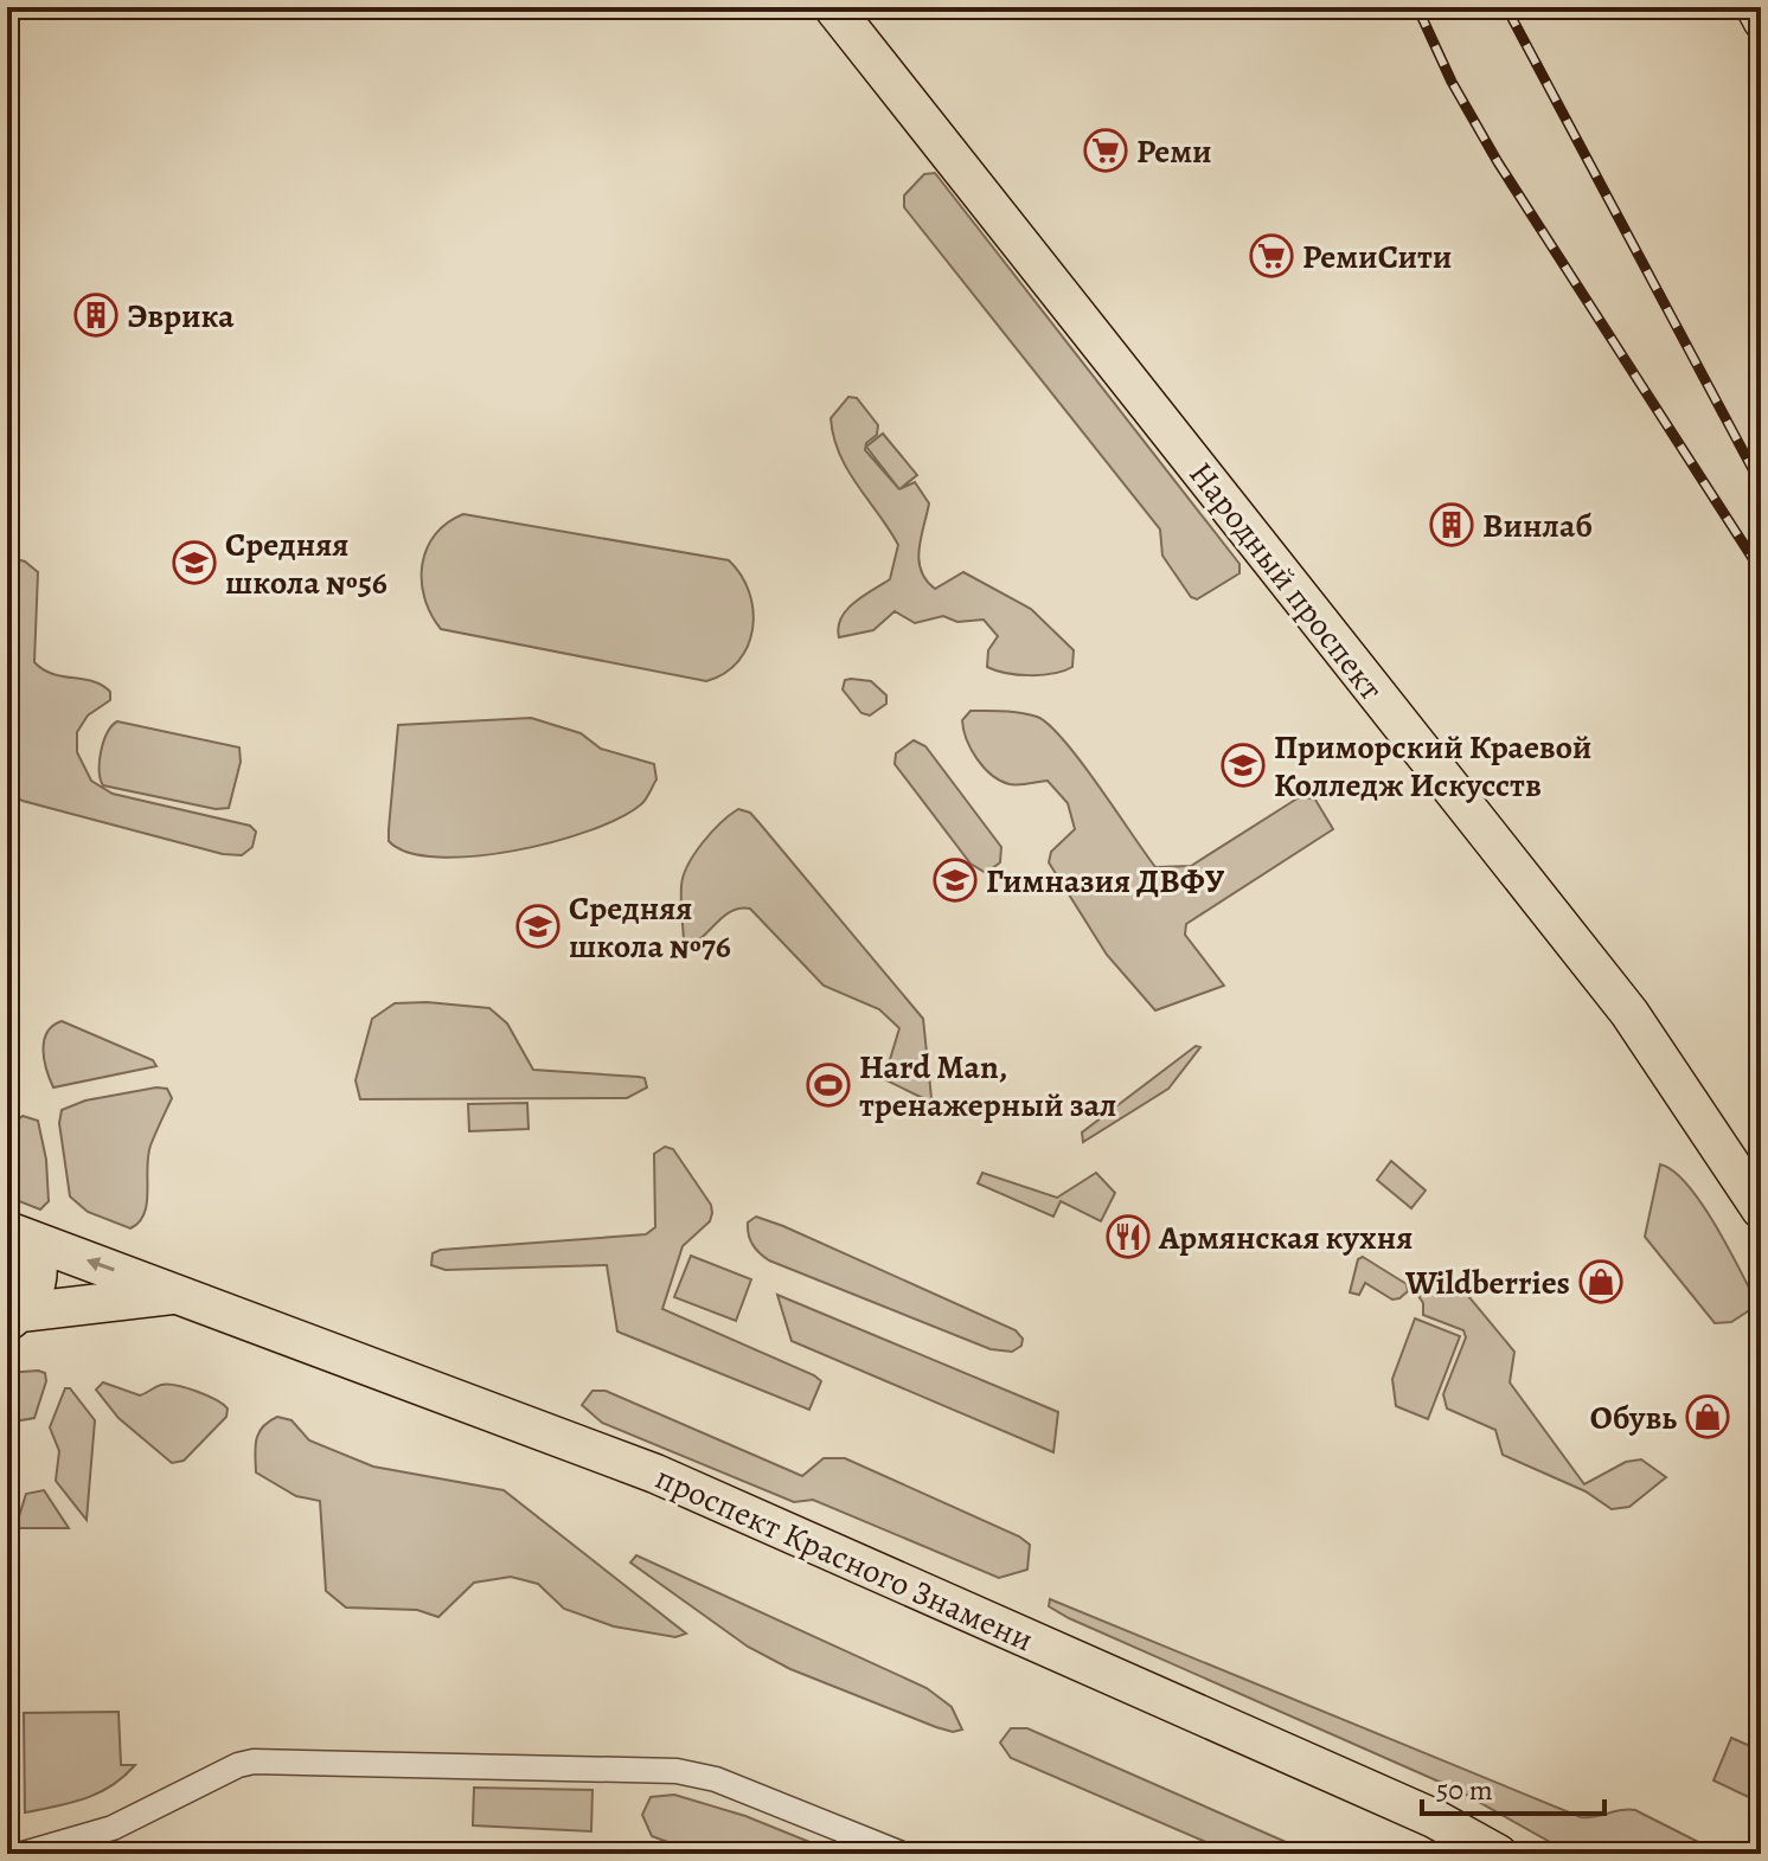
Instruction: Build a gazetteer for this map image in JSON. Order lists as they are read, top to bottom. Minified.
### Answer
{"streets":{"main road":["Народный проспект","проспект Красного Знамени"]},"places":{"supermarket":["Реми","РемиСити"],"building":["Эврика","Винлаб"],"school or university":["Средняя школа №56","Приморский Краевой Колледж Искусств","Гимназия ДВФУ","Средняя школа №76"],"sports":["Hard Man, тренажерный зал"],"restaurant":["Армянская кухня"],"shop":["Wildberries","Обувь"]},"scale_bar":"50 m"}
